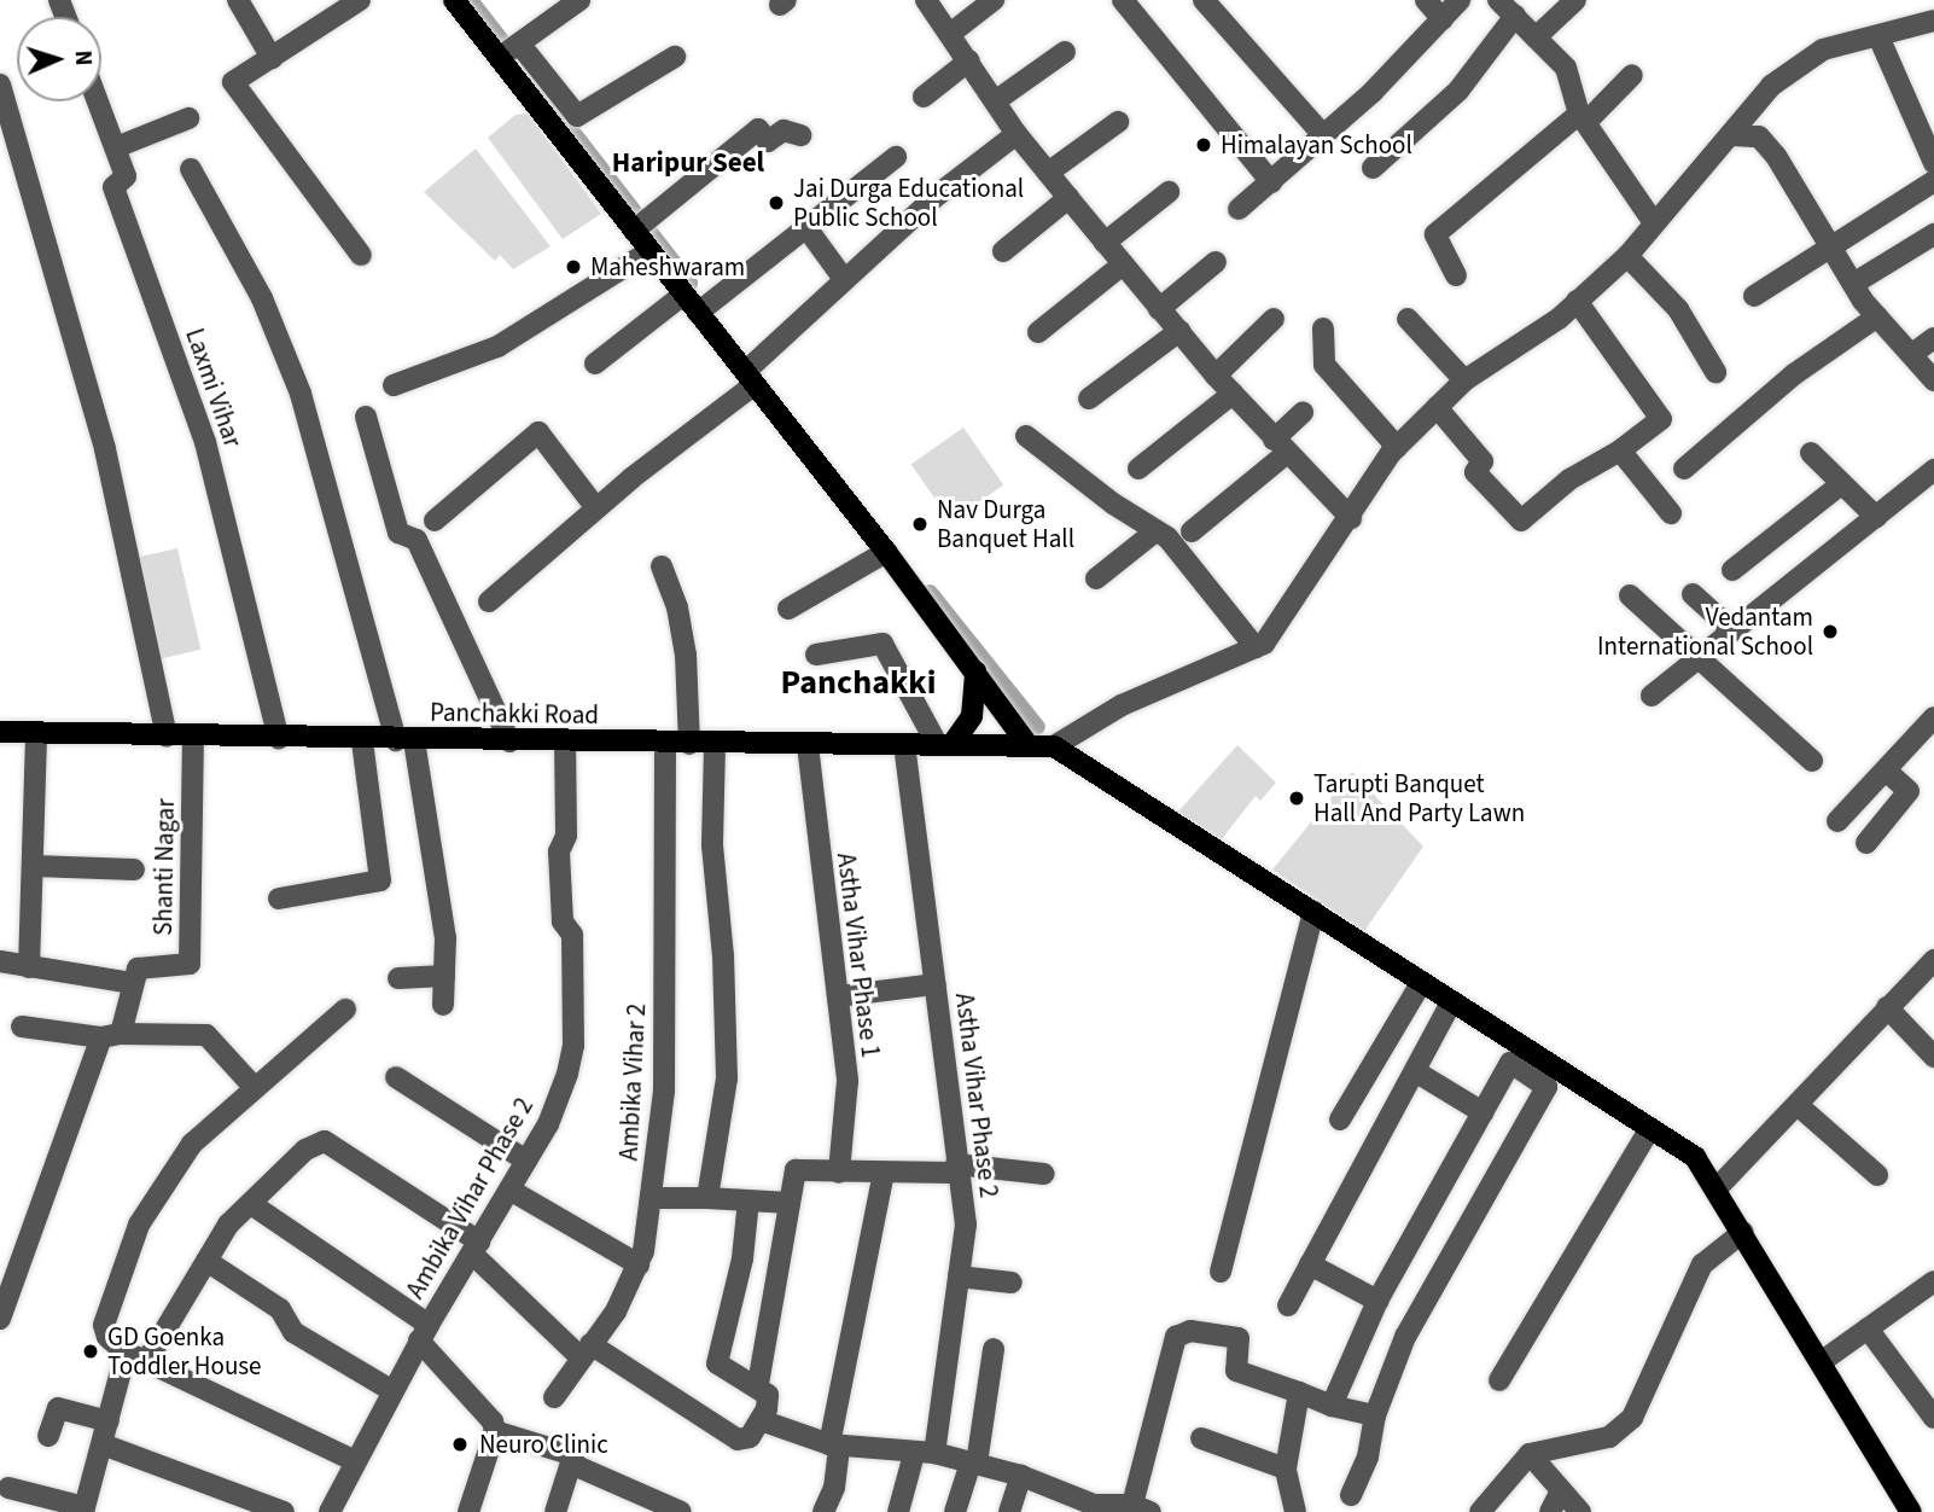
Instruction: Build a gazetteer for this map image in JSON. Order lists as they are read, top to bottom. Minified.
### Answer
{"streets":{"main road":["Panchakki Road"],"street":["Laxmi Vihar","Shanti Nagar","Astha Vihar Phase 1","Ambika Vihar 2","Astha Vihar Phase 2","Ambika Vihar Phase 2"]},"crossings":[["Laxmi Vihar","Panchakki Road"],["Panchakki Road","Shanti Nagar"],["Panchakki Road","Astha Vihar Phase 1"],["Panchakki Road","Ambika Vihar 2"],["Panchakki Road","Astha Vihar Phase 2"],["Panchakki Road","Ambika Vihar Phase 2"]],"districts":["Haripur Seel","Panchakki"],"places":["Himalayan School","Jai Durga Educational Public School","Maheshwaram","Nav Durga Banquet Hall","Vedantam International School","Tarupti Banquet Hall And Party Lawn","GD Goenka Toddler House","Neuro Clinic"],"north":"right"}
